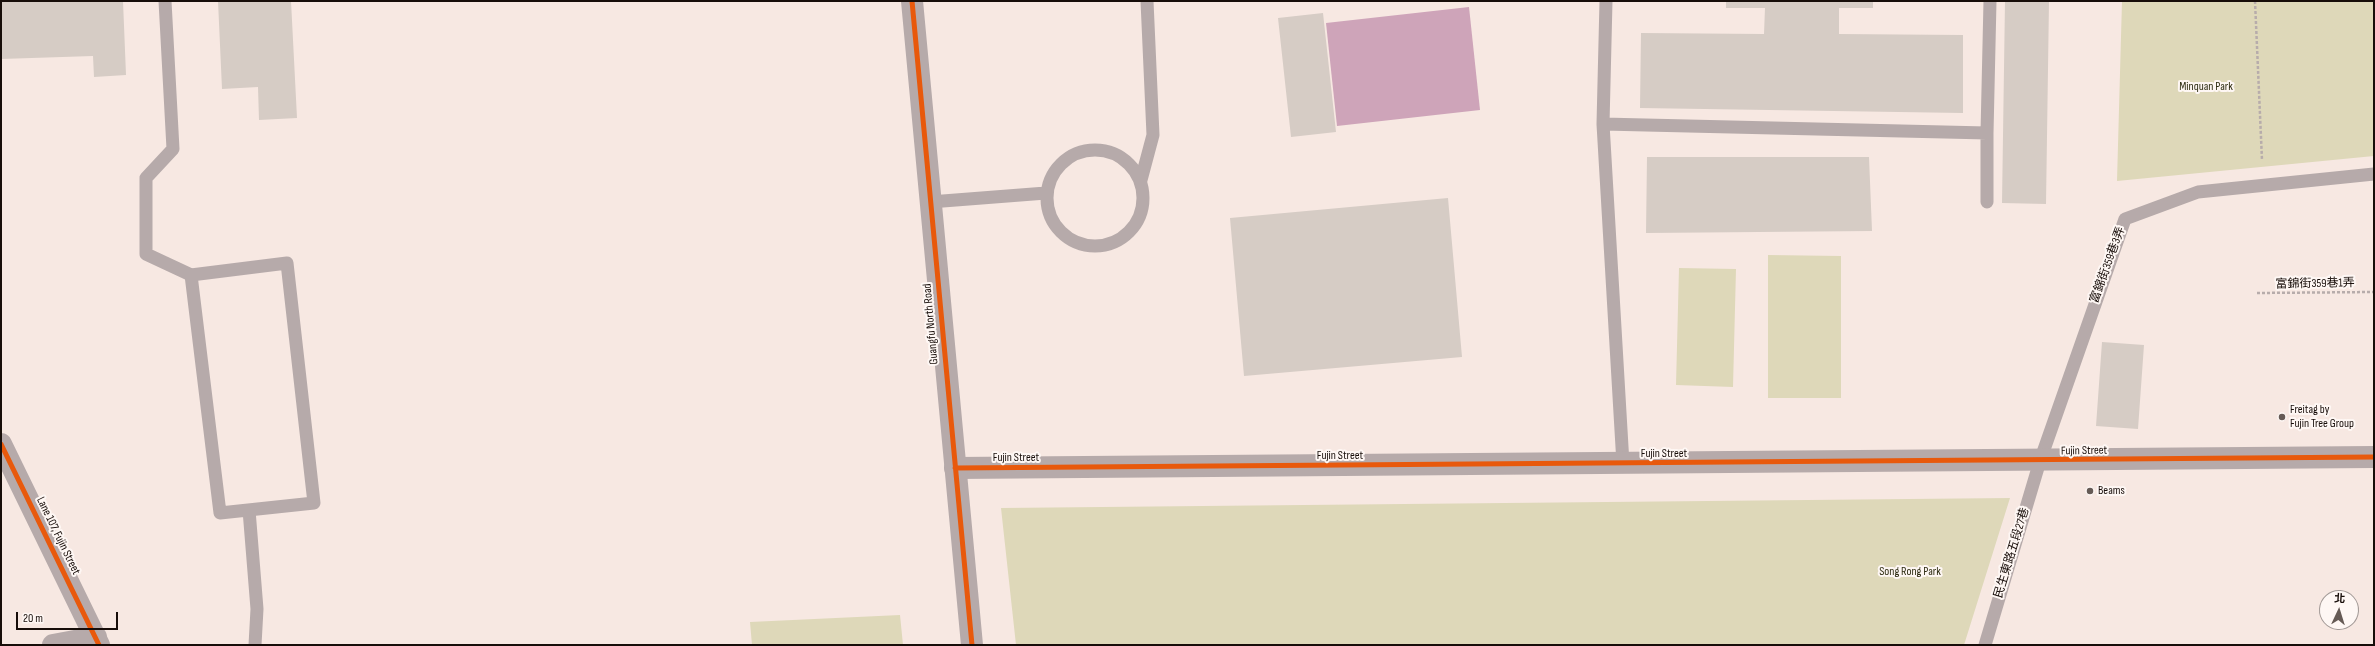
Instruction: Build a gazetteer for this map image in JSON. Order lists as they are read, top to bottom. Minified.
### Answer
{"streets":{"street":["Guangfu North Road","Fujin Street","Lane 107, Fujin Street"],"lane":["富錦街359巷3弄","民生東路五段27巷"],"path":["富錦街359巷1弄"]},"crossings":[["富錦街359巷3弄","Fujin Street"],["富錦街359巷3弄","民生東路五段27巷"],["Guangfu North Road","Fujin Street"],["Fujin Street","民生東路五段27巷"]],"parks":["Minquan Park","Song Rong Park"],"places":["Freitag by Fujin Tree Group","Beams"],"scale_bar":"20 m","north":"top"}
